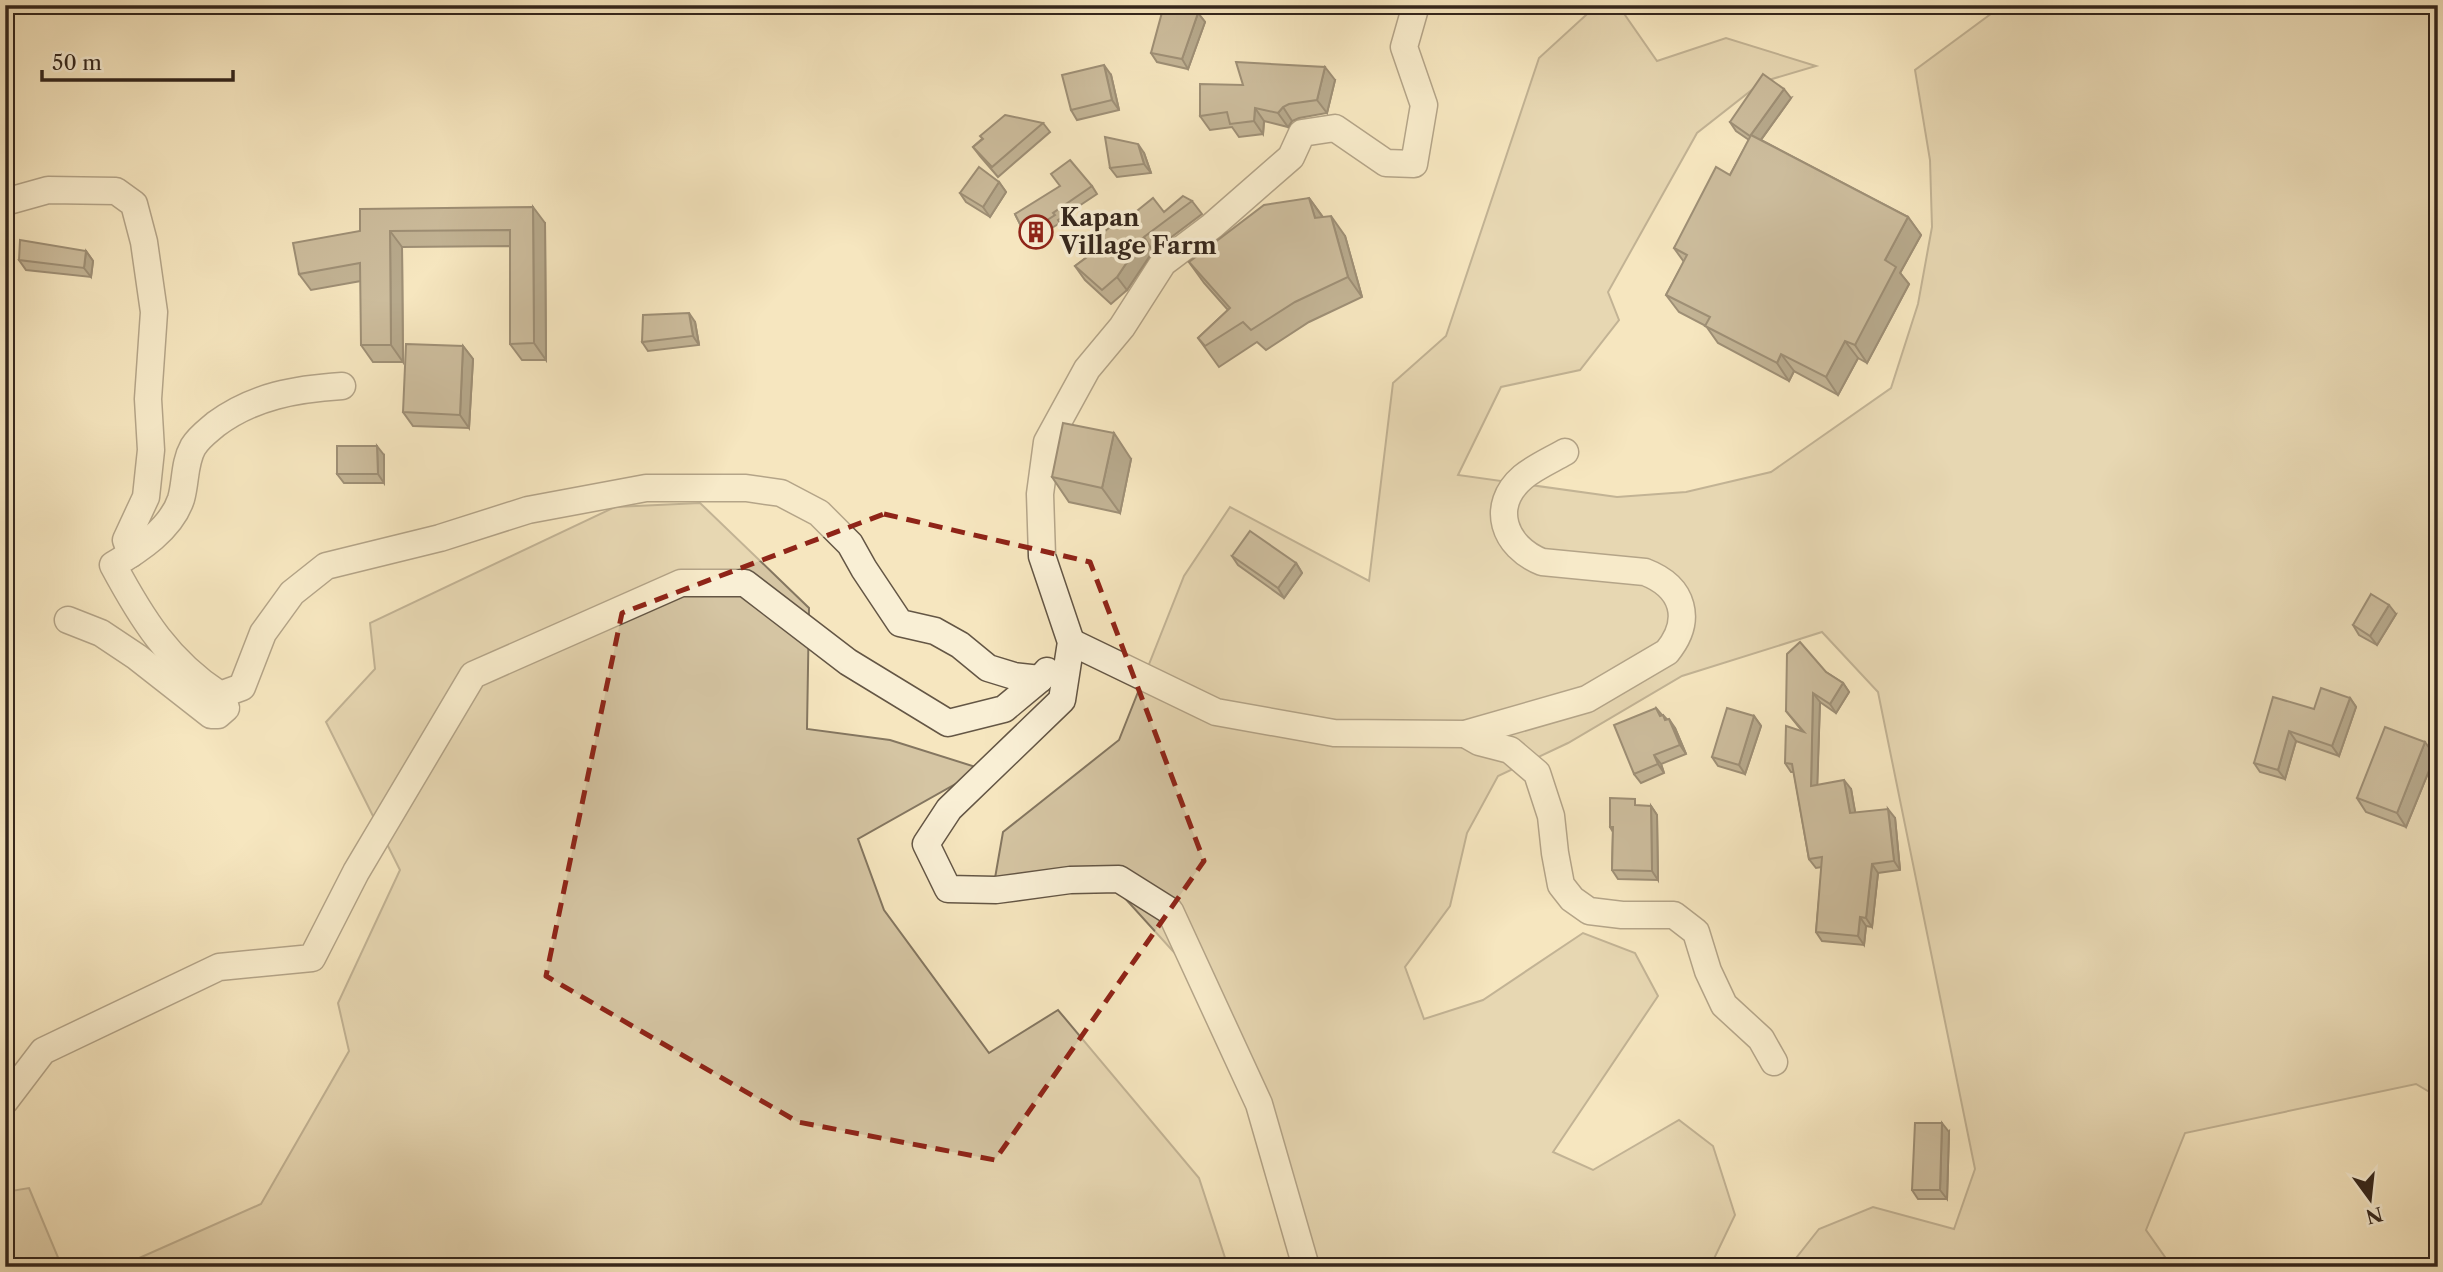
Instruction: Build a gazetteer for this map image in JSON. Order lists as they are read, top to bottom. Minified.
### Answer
{"places":{"building":["Kapan Village Farm"]},"scale_bar":"50 m","north":"bottom"}
